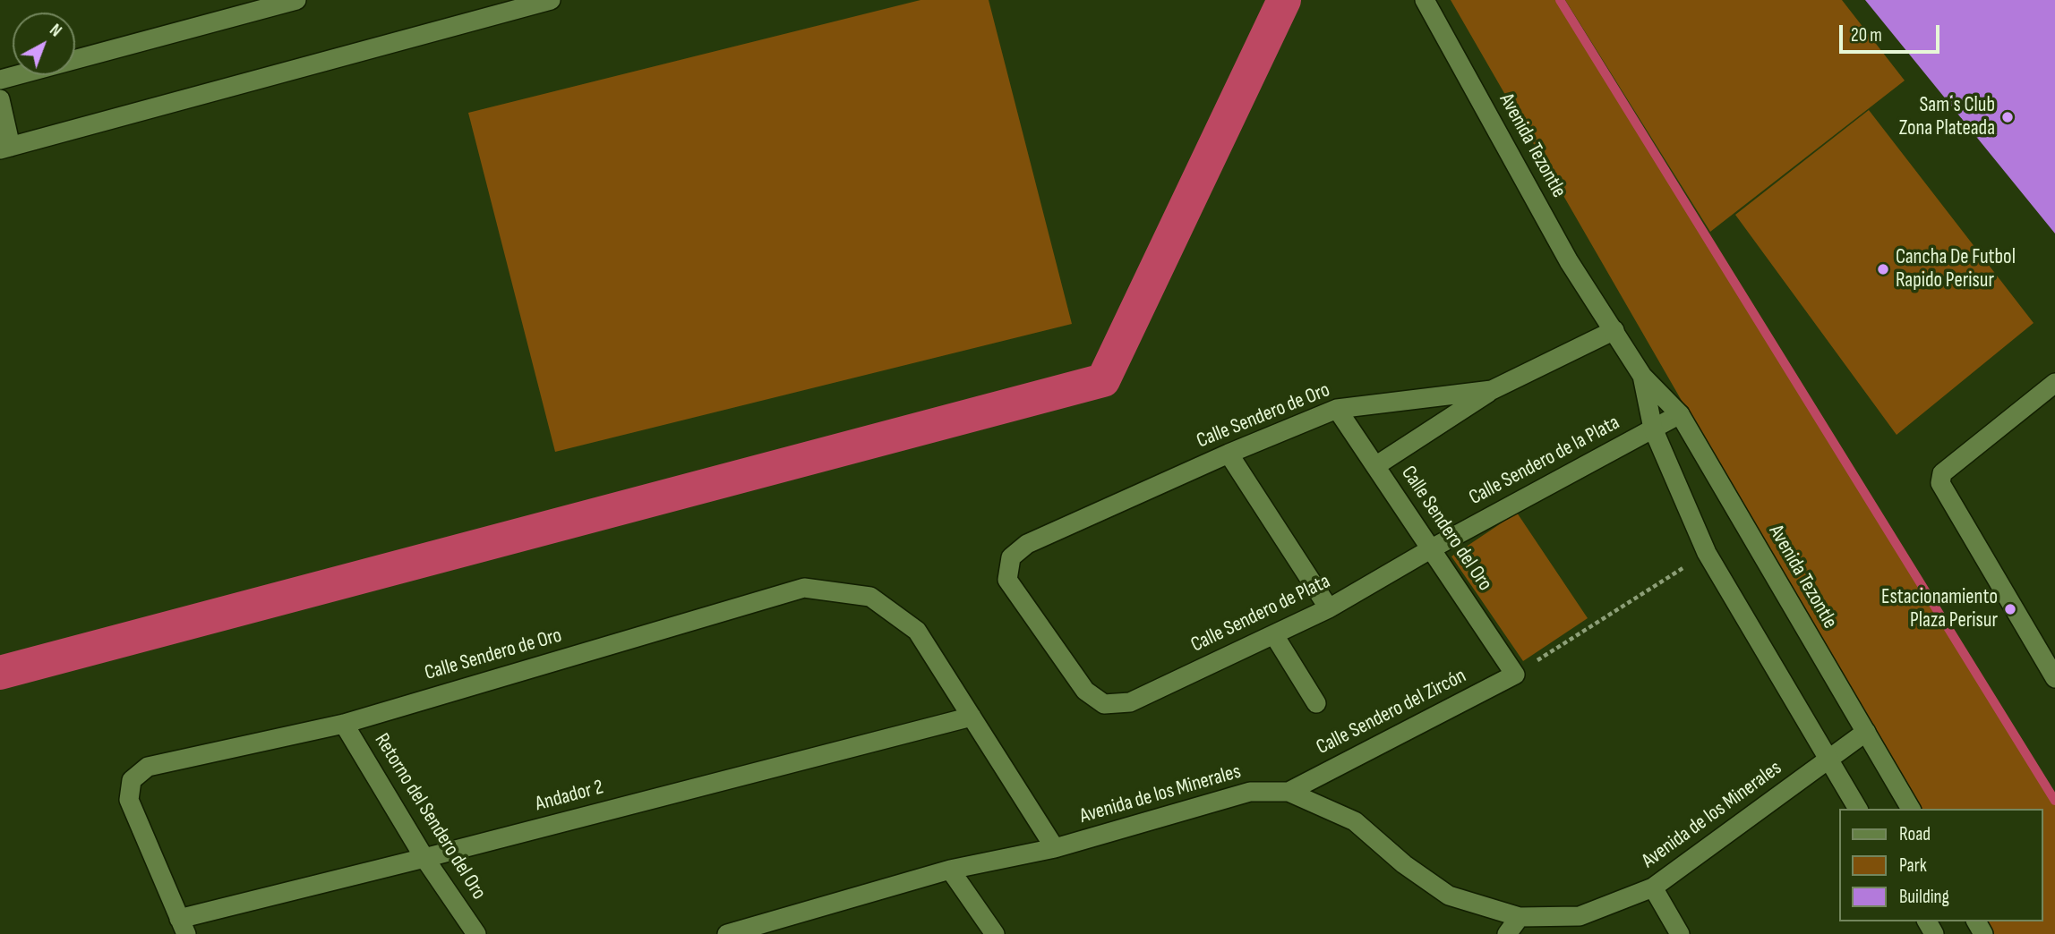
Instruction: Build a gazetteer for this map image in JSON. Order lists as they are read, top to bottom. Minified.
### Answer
{"streets":{"street":["Avenida Tezontle","Calle Sendero de Oro","Calle Sendero de la Plata","Calle Sendero del Oro","Calle Sendero de Plata","Calle Sendero del Zircón","Avenida de los Minerales","Andador 2","Retorno del Sendero del Oro"]},"crossings":[["Avenida Tezontle","Calle Sendero de Oro"],["Avenida Tezontle","Calle Sendero de la Plata"],["Avenida Tezontle","Avenida de los Minerales"],["Calle Sendero de Oro","Calle Sendero del Oro"],["Calle Sendero de Oro","Calle Sendero de Plata"],["Calle Sendero de Oro","Andador 2"],["Calle Sendero de Oro","Retorno del Sendero del Oro"],["Calle Sendero de la Plata","Calle Sendero del Oro"],["Calle Sendero de la Plata","Calle Sendero de Plata"],["Calle Sendero del Oro","Calle Sendero de Plata"],["Calle Sendero del Oro","Calle Sendero del Zircón"],["Calle Sendero del Zircón","Avenida de los Minerales"],["Andador 2","Retorno del Sendero del Oro"]],"places":["Sam´s Club Zona Plateada","Cancha De Futbol Rapido Perisur","Estacionamiento Plaza Perisur"],"legend":["Road","Park","Building"],"scale_bar":"20 m","north":"top right"}
